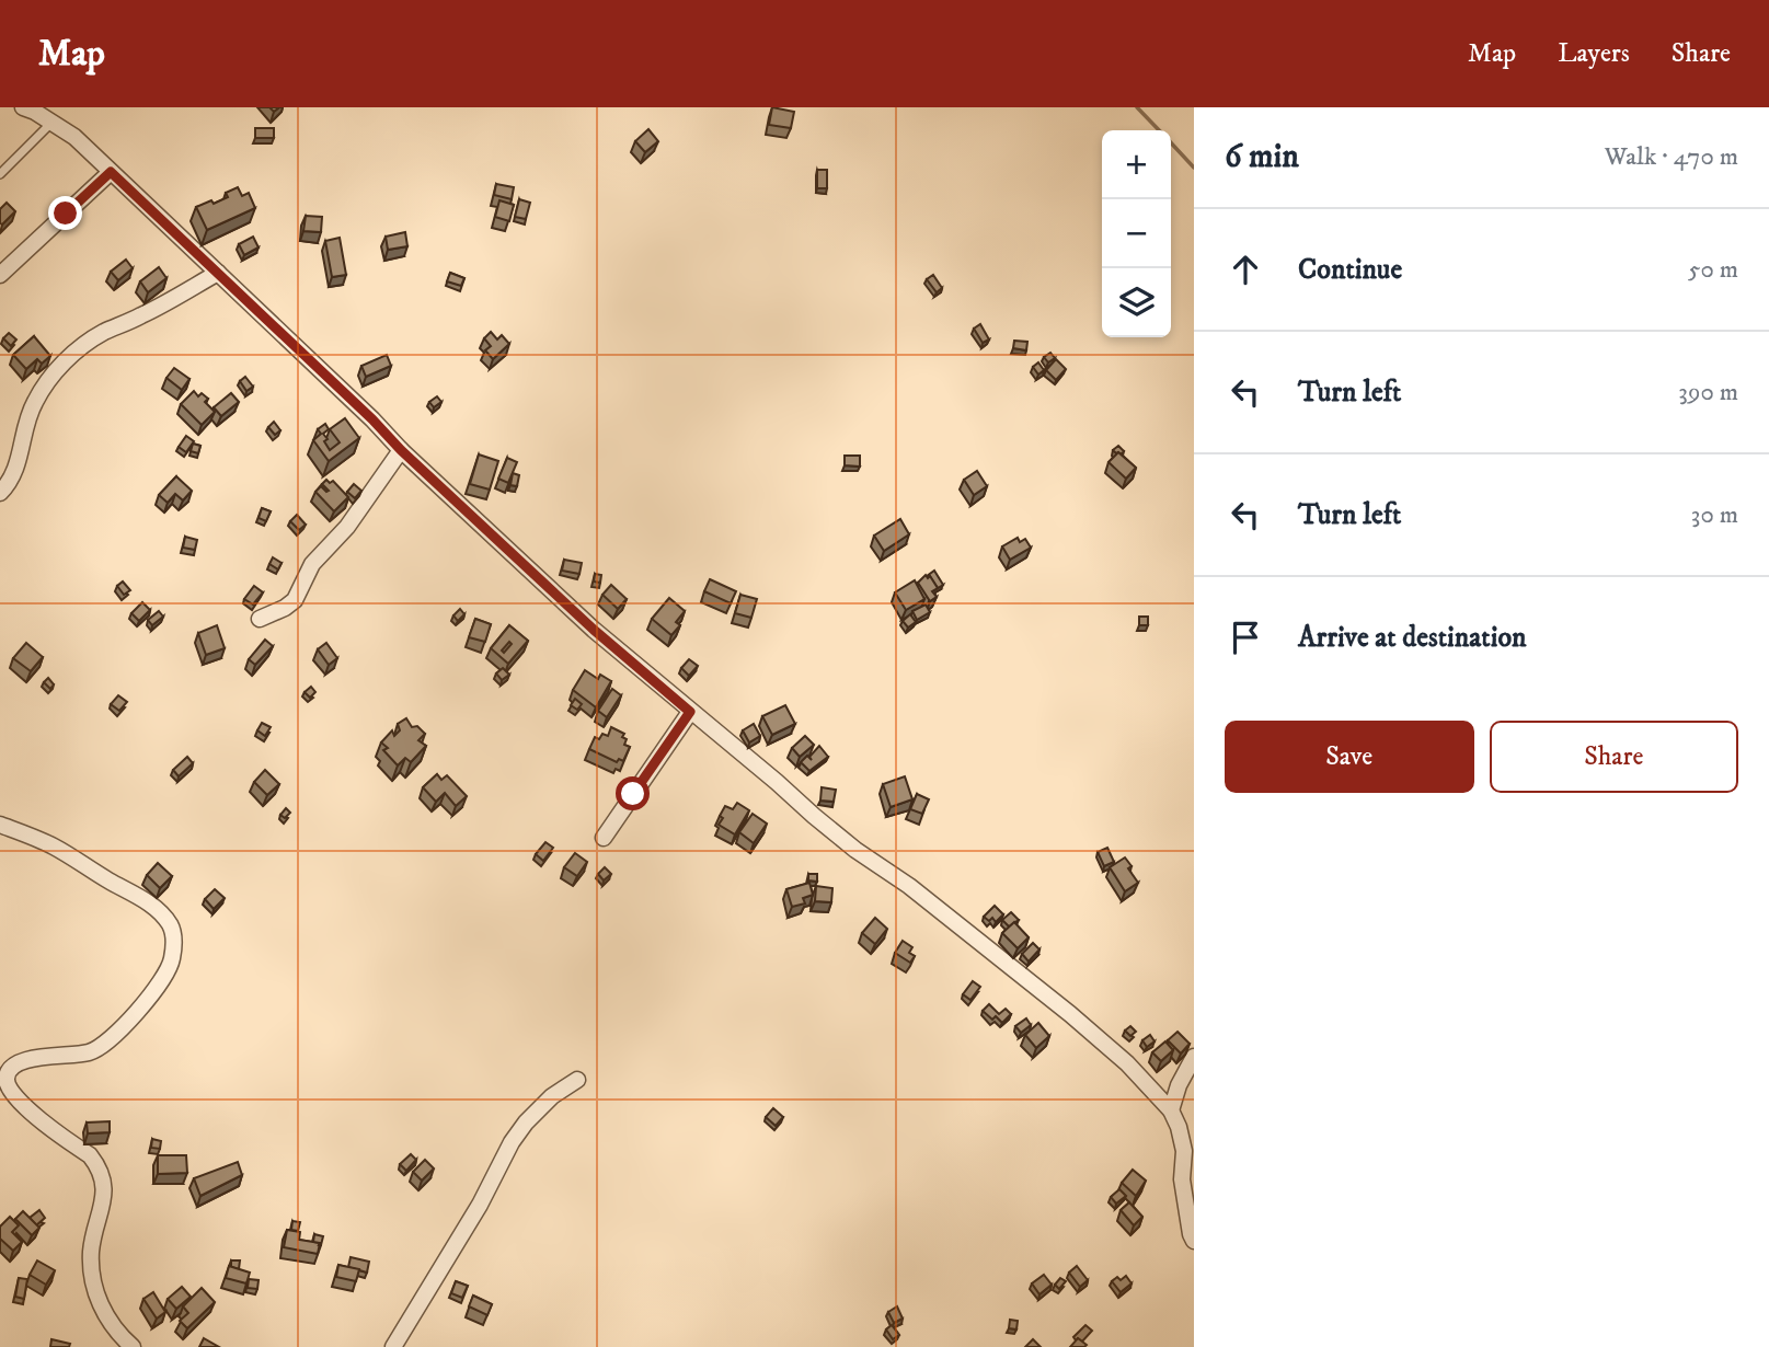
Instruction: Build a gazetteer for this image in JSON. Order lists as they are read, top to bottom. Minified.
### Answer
{"page":{"header":"Map","nav":["Map","Layers","Share"],"heading":["6 min","Walk · 470 m"],"map_buttons":["+","−"],"list":[["Continue","50 m"],["Turn left","390 m"],["Turn left","30 m"],"Arrive at destination"],"buttons":["Save","Share"]}}
